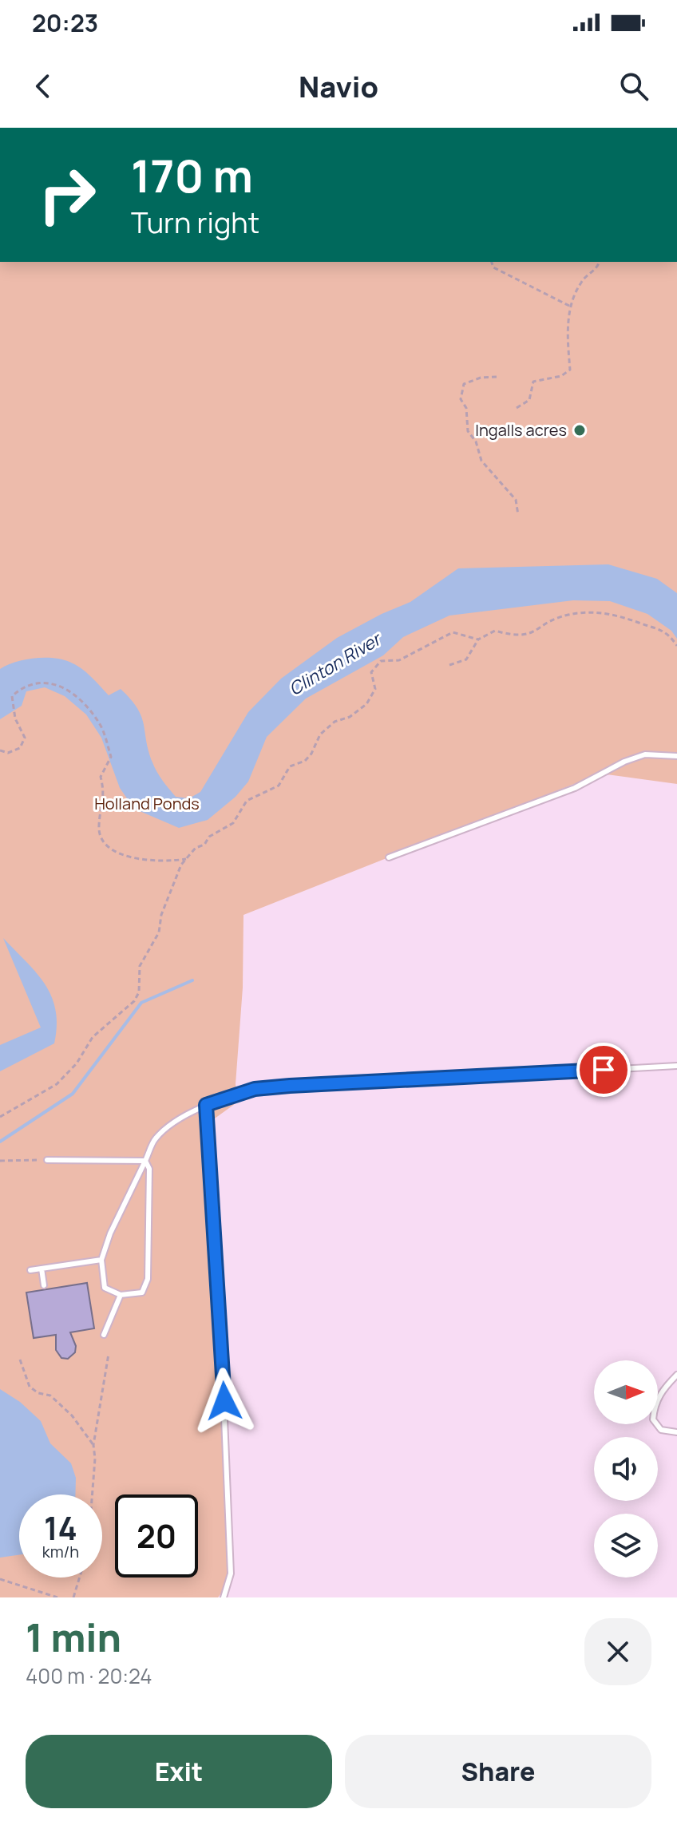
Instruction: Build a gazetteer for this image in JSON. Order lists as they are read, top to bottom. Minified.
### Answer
{"water":["Clinton River"],"parks":["Holland Ponds"],"places":["Ingalls acres"],"north":"right","page":{"status":"20:23","header":"Navio","turn":["170 m","Turn right"],"speed":"14 km/h","limit":"20","heading":["1 min","400 m · 20:24"],"buttons":["Exit","Share"]}}
